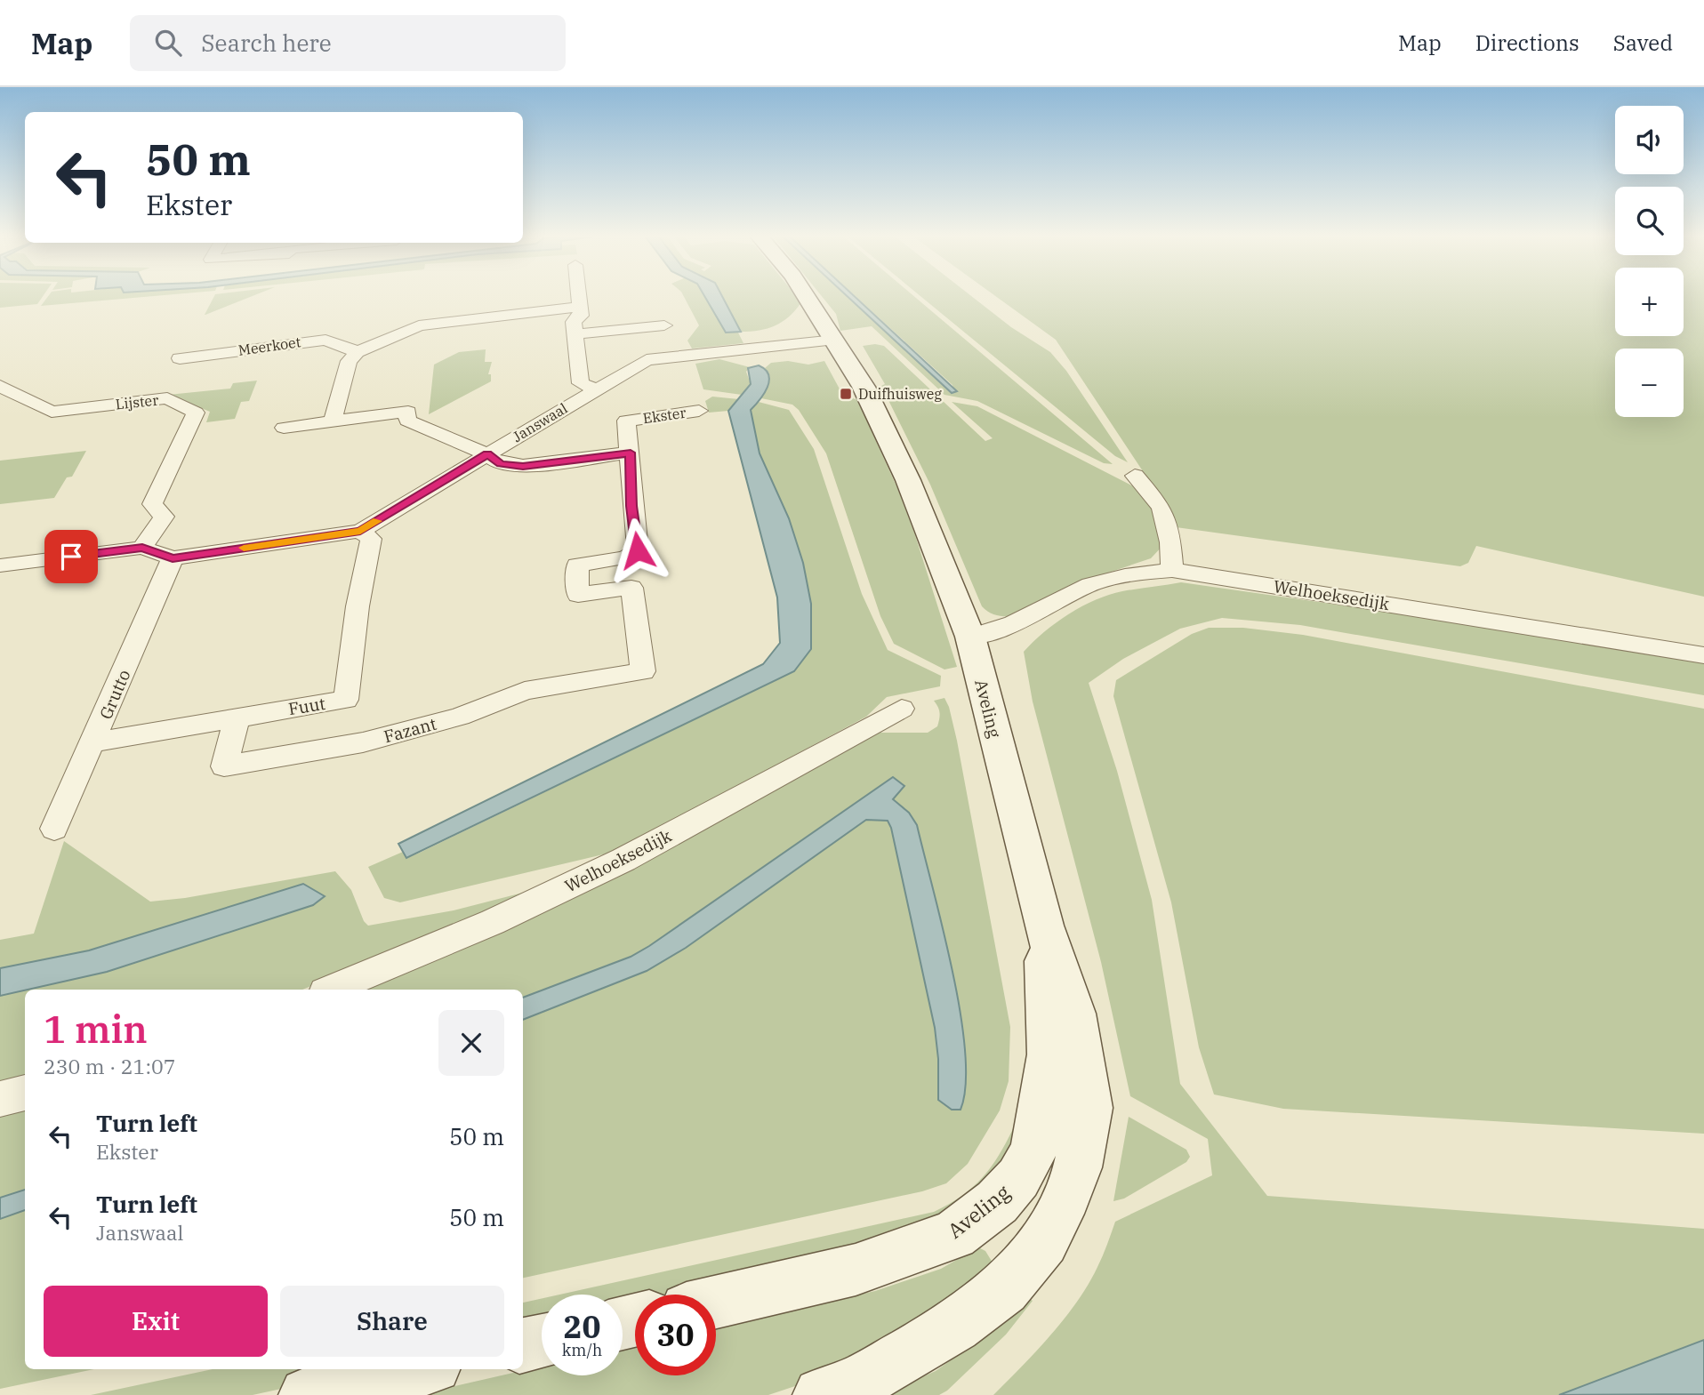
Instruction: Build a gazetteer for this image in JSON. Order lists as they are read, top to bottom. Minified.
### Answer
{"streets":{"main road":["Aveling"],"street":["Meerkoet","Lijster","Ekster","Janswaal","Welhoeksedijk","Grutto","Fuut","Fazant"]},"crossings":[["Lijster","Janswaal"],["Ekster","Fazant"],["Janswaal","Grutto"],["Janswaal","Fuut"],["Welhoeksedijk","Aveling"],["Grutto","Fuut"],["Fuut","Fazant"]],"places":{"transit":["Duifhuisweg"]},"page":{"header":"Map","search":"Search here","nav":["Map","Directions","Saved"],"map_buttons":["+","−"],"turn":["50 m","Ekster"],"heading":["1 min","230 m · 21:07"],"list":[{"name":"Turn left","note":"Ekster","value":"50 m"},{"name":"Turn left","note":"Janswaal","value":"50 m"}],"buttons":["Exit","Share"],"speed":"20 km/h","limit":"30"}}
